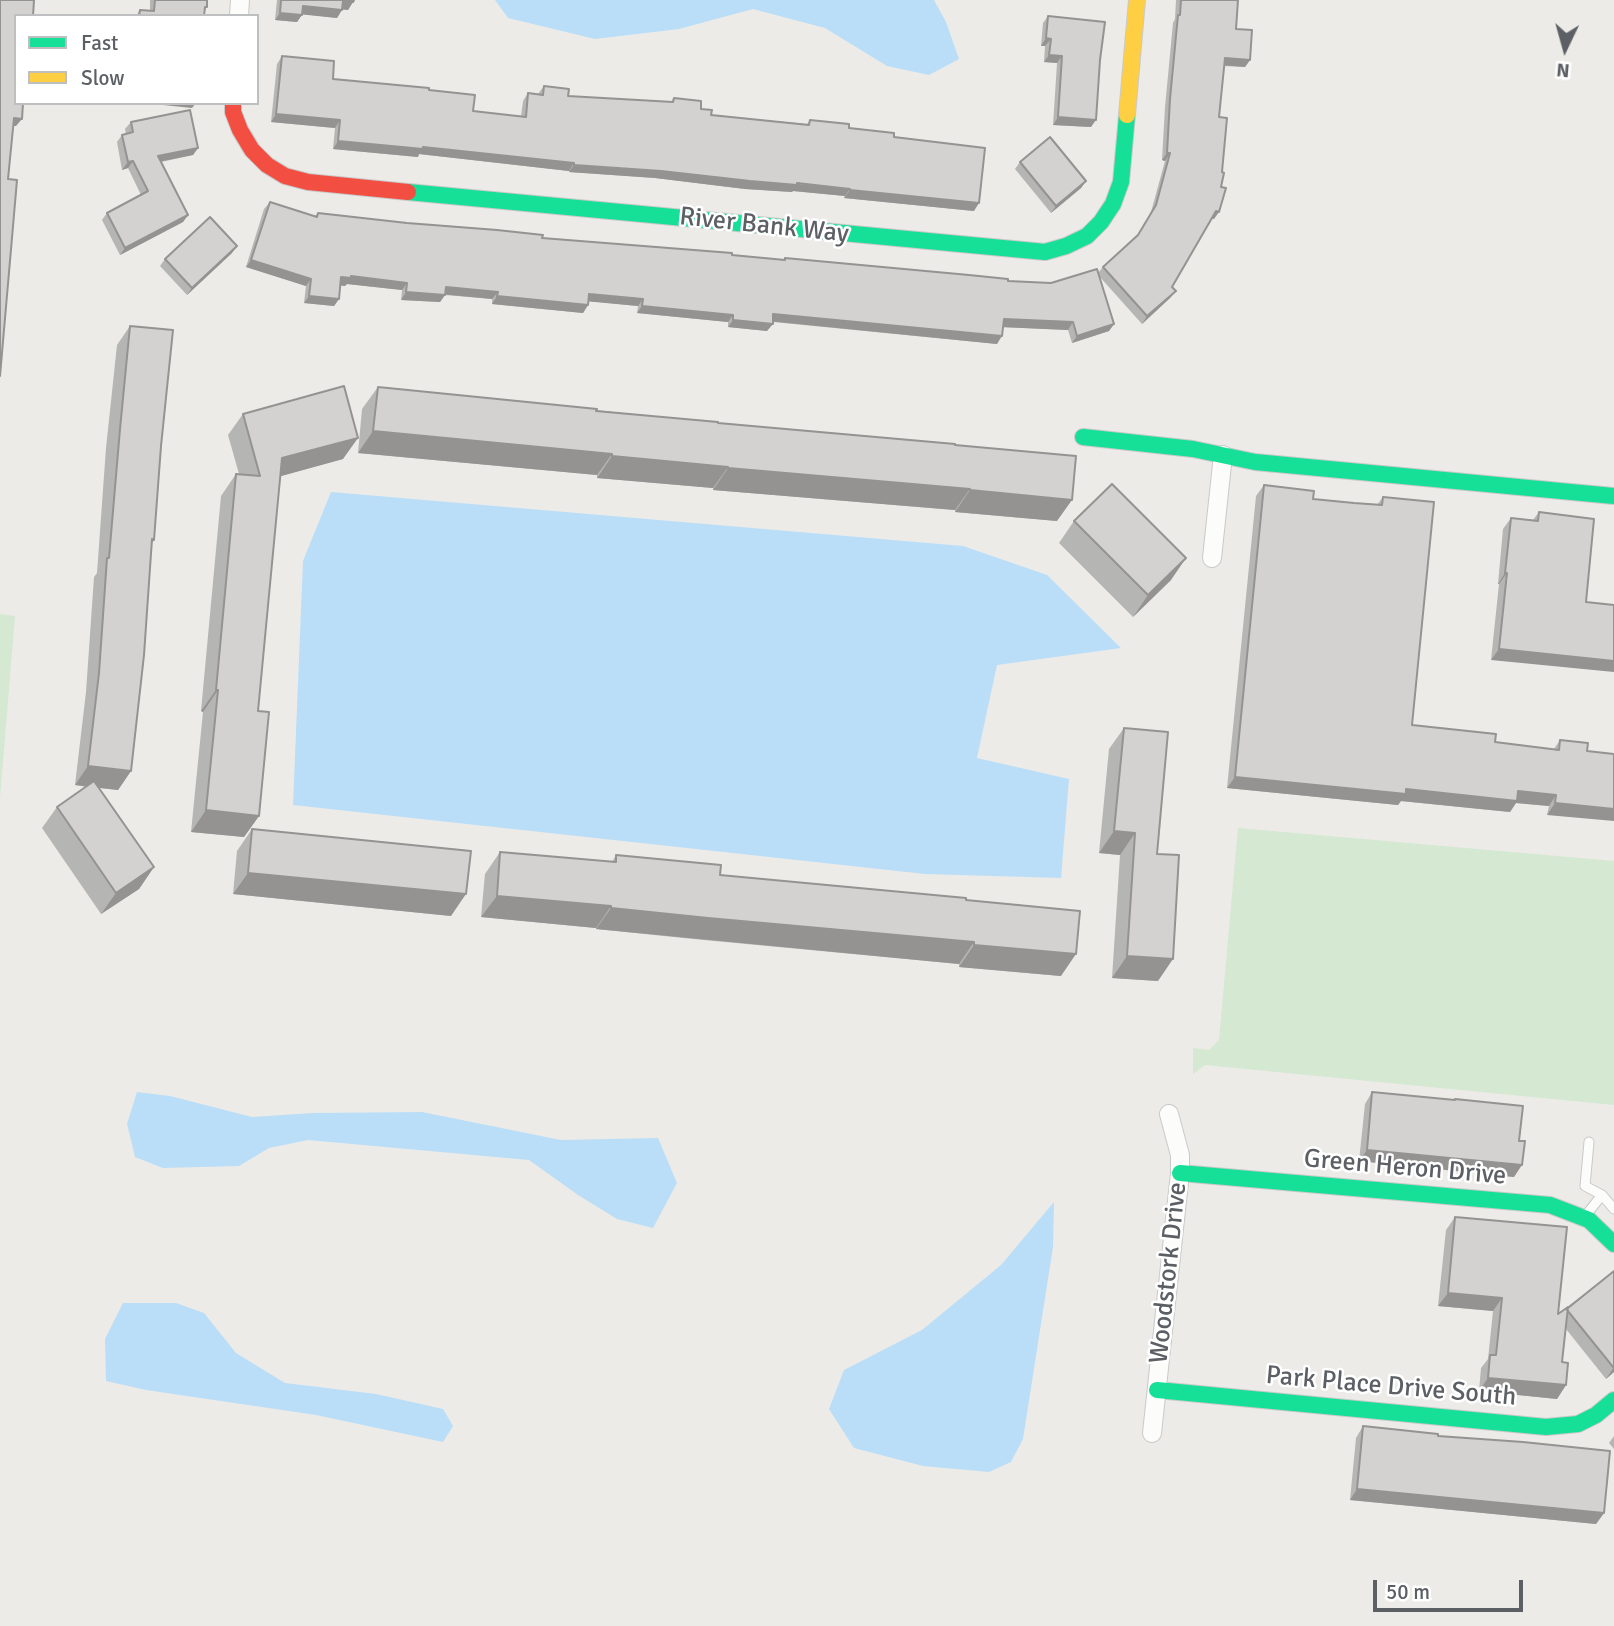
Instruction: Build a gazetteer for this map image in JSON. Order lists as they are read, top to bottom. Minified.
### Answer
{"streets":{"street":["River Bank Way","Green Heron Drive","Woodstork Drive","Park Place Drive South"]},"crossings":[["Green Heron Drive","Woodstork Drive"],["Woodstork Drive","Park Place Drive South"]],"legend":["Fast","Slow"],"scale_bar":"50 m","north":"bottom"}
